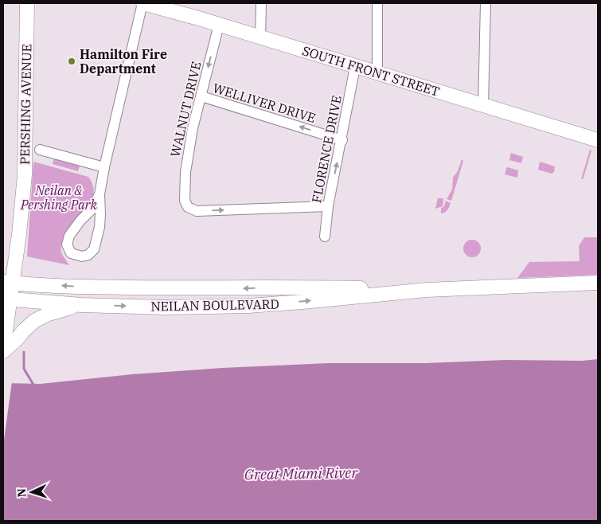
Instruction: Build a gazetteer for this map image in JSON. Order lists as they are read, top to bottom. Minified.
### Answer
{"streets":{"street":["SOUTH FRONT STREET","WELLIVER DRIVE","PERSHING AVENUE","WALNUT DRIVE","FLORENCE DRIVE","NEILAN BOULEVARD"]},"crossings":[["SOUTH FRONT STREET","WALNUT DRIVE"],["SOUTH FRONT STREET","FLORENCE DRIVE"],["WELLIVER DRIVE","WALNUT DRIVE"],["WELLIVER DRIVE","FLORENCE DRIVE"],["PERSHING AVENUE","NEILAN BOULEVARD"],["WALNUT DRIVE","FLORENCE DRIVE"]],"one_way":["WELLIVER DRIVE","FLORENCE DRIVE"],"water":["Great Miami River"],"parks":["Neilan & Pershing Park"],"places":["Hamilton Fire Department"],"north":"left"}
